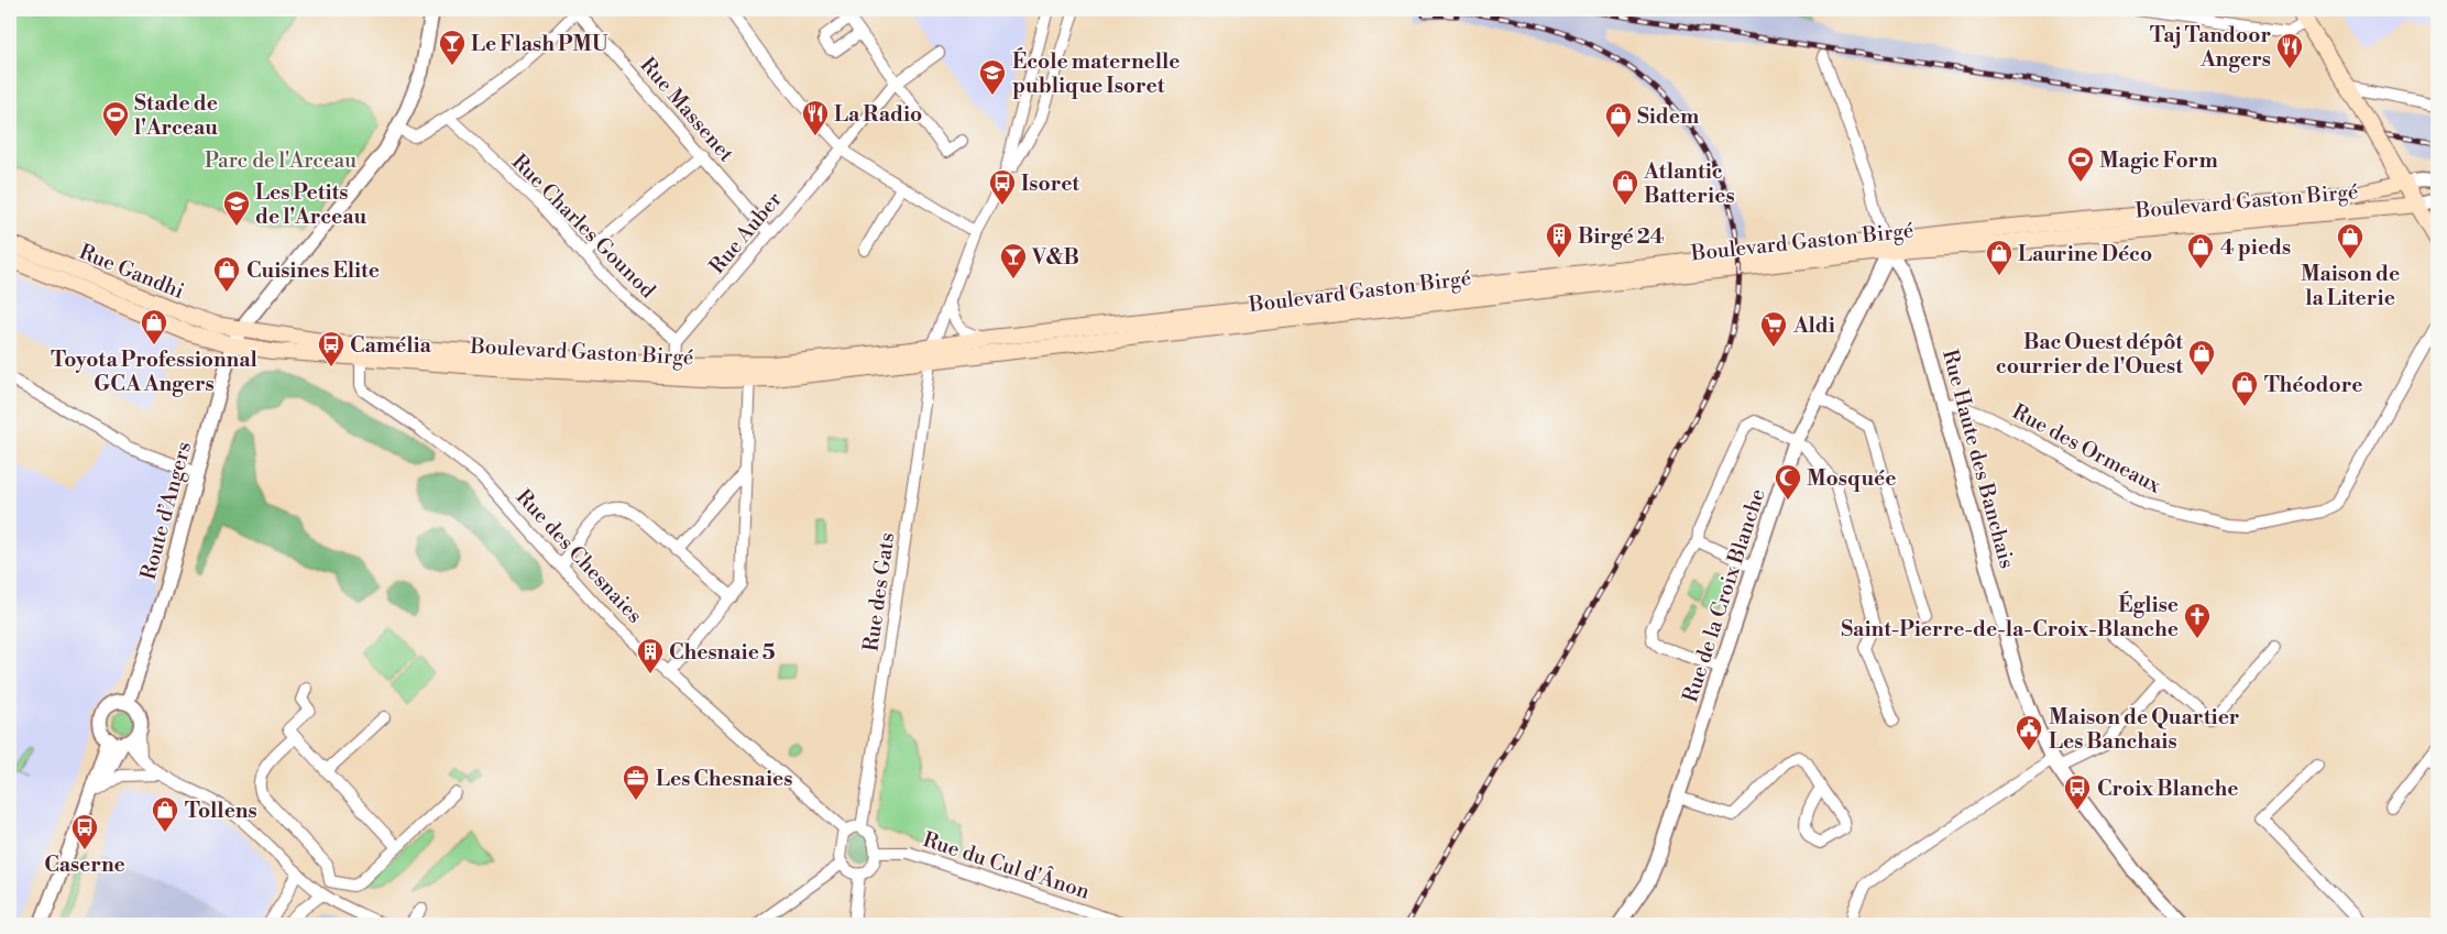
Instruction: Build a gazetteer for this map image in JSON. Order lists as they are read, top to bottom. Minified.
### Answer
{"streets":{"main road":["Boulevard Gaston Birgé","Rue Gandhi"],"street":["Rue Massenet","Rue Charles Gounod","Rue Auber","Rue des Ormeaux","Rue Haute des Banchais","Route d’Angers","Rue des Chesnaies","Rue des Gats","Rue de la Croix Blanche","Rue du Cul d'Ânon"]},"crossings":[["Rue Massenet","Rue Auber"],["Boulevard Gaston Birgé","Rue Gandhi"],["Boulevard Gaston Birgé","Rue Haute des Banchais"],["Boulevard Gaston Birgé","Route d’Angers"],["Boulevard Gaston Birgé","Rue des Chesnaies"],["Boulevard Gaston Birgé","Rue des Gats"],["Boulevard Gaston Birgé","Rue de la Croix Blanche"],["Rue Charles Gounod","Rue Auber"],["Rue Gandhi","Route d’Angers"],["Rue des Ormeaux","Rue Haute des Banchais"],["Rue Haute des Banchais","Rue de la Croix Blanche"],["Rue des Chesnaies","Rue des Gats"],["Rue des Chesnaies","Rue du Cul d'Ânon"],["Rue des Gats","Rue du Cul d'Ânon"]],"parks":["Parc de l'Arceau"],"places":{"bar":["Le Flash PMU","V&B"],"restaurant":["Taj Tandoor Angers","La Radio"],"school or university":["École maternelle publique Isoret","Les Petits de l'Arceau"],"sports":["Stade de l'Arceau","Magic Form"],"shop":["Sidem","Atlantic Batteries","Maison de la Literie","4 pieds","Laurine Déco","Cuisines Elite","Toyota Professionnal GCA Angers","Bac Ouest dépôt courrier de l'Ouest","Théodore","Tollens"],"bus stop":["Isoret","Camélia","Croix Blanche","Caserne"],"building":["Birgé 24","Chesnaie 5"],"supermarket":["Aldi"],"mosque":["Mosquée"],"church":["Église Saint-Pierre-de-la-Croix-Blanche"],"public building":["Maison de Quartier Les Banchais"],"office":["Les Chesnaies"]}}
